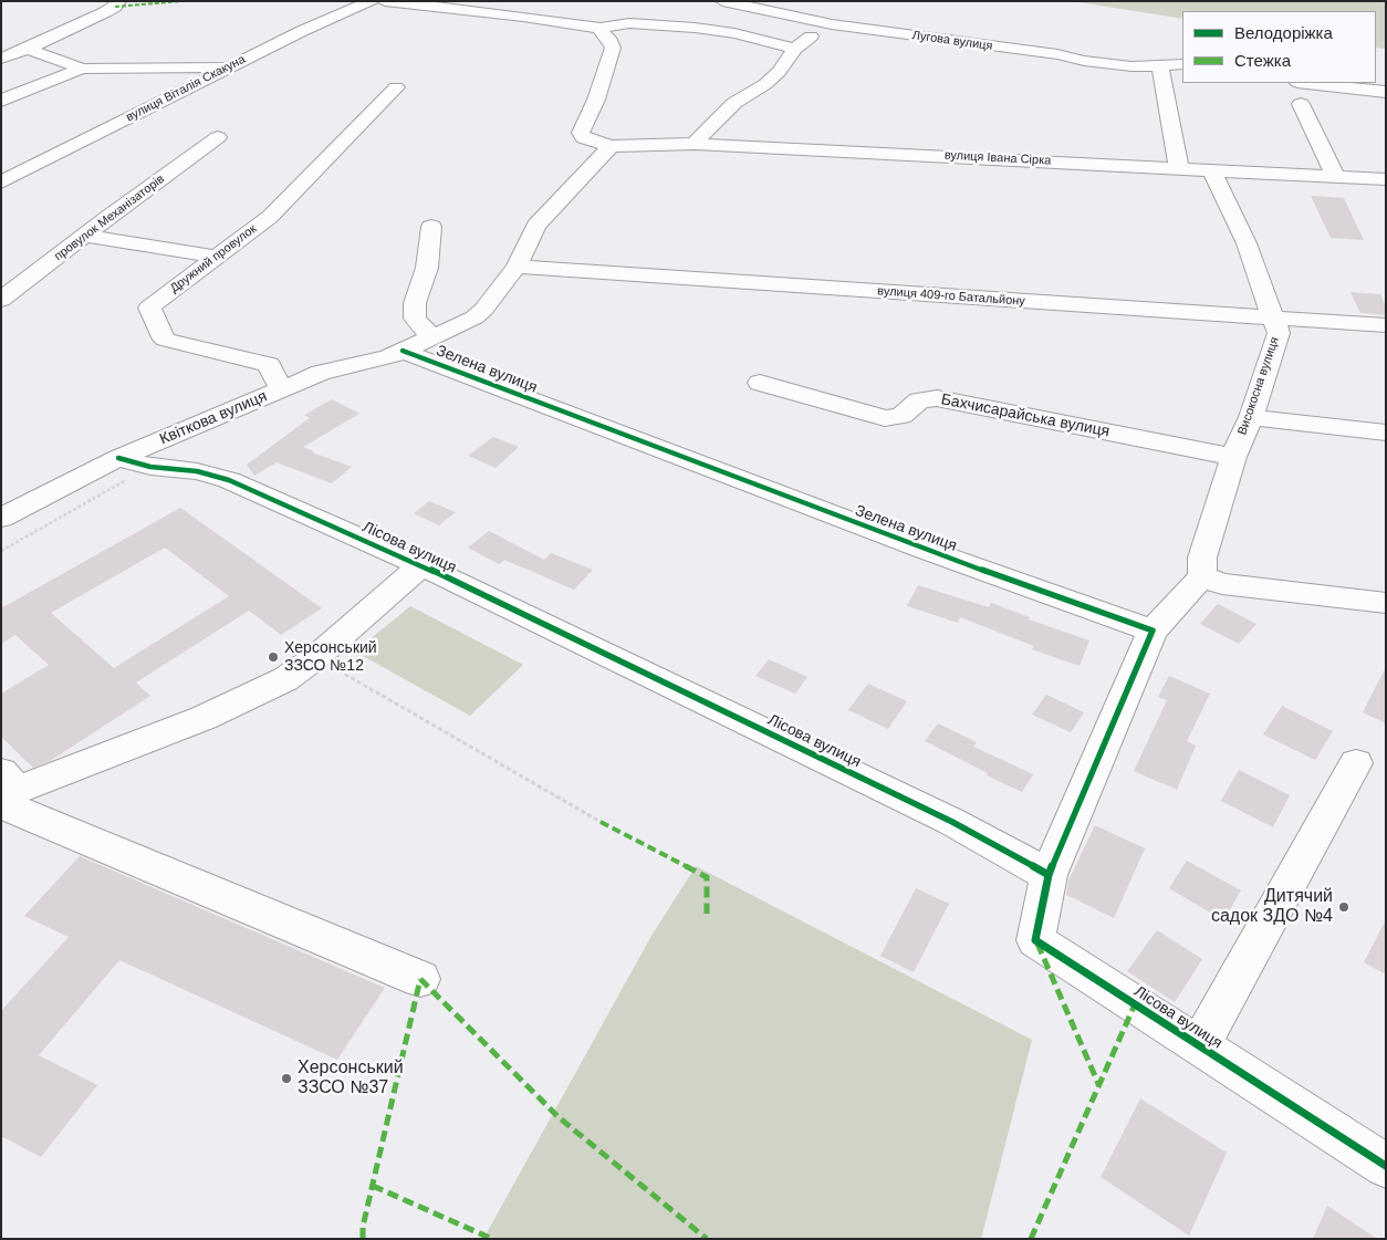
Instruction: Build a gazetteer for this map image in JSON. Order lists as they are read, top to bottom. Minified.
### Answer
{"streets":{"street":["Лугова вулиця","вулиця Віталія Скакуна","вулиця Івана Сірка","провулок Механізаторів","Дружний провулок","вулиця 409-го Батальйону","Зелена вулиця","Високосна вулиця","Бахчисарайська вулиця","Квіткова вулиця","Лісова вулиця"]},"crossings":[["вулиця Івана Сірка","Високосна вулиця"],["вулиця Івана Сірка","Квіткова вулиця"],["Дружний провулок","Квіткова вулиця"],["вулиця 409-го Батальйону","Високосна вулиця"],["вулиця 409-го Батальйону","Квіткова вулиця"],["Зелена вулиця","Квіткова вулиця"],["Високосна вулиця","Бахчисарайська вулиця"],["Квіткова вулиця","Лісова вулиця"]],"places":["Херсонський ЗЗСО №12","Дитячий садок ЗДО №4","Херсонський ЗЗСО №37"],"legend":["Велодоріжка","Стежка"]}
